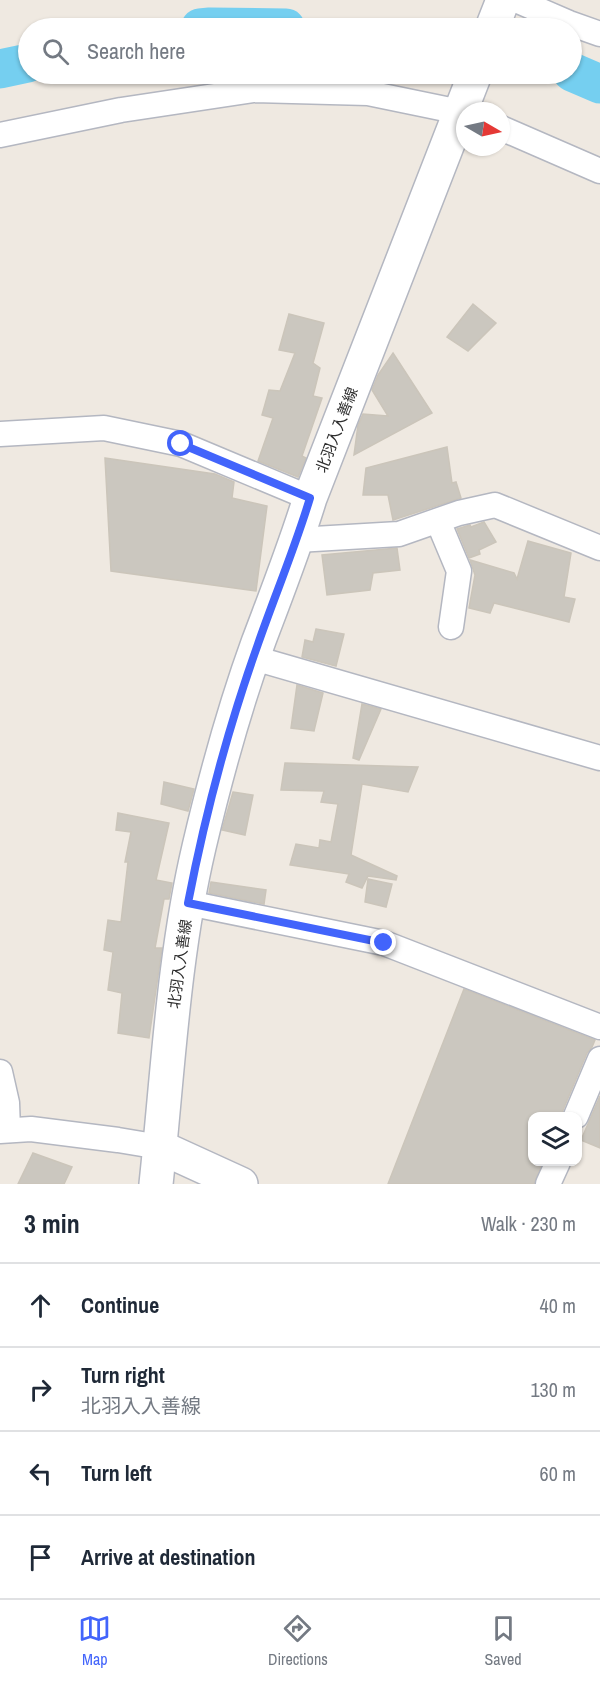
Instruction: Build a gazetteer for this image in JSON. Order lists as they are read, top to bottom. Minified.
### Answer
{"streets":{"main road":["北羽入入善線"]},"north":"right","page":{"search":"Search here","heading":["3 min","Walk · 230 m"],"list":[["Continue","40 m"],["Turn right","北羽入入善線","130 m"],["Turn left","60 m"],"Arrive at destination"],"nav":["Map","Directions","Saved"]}}
